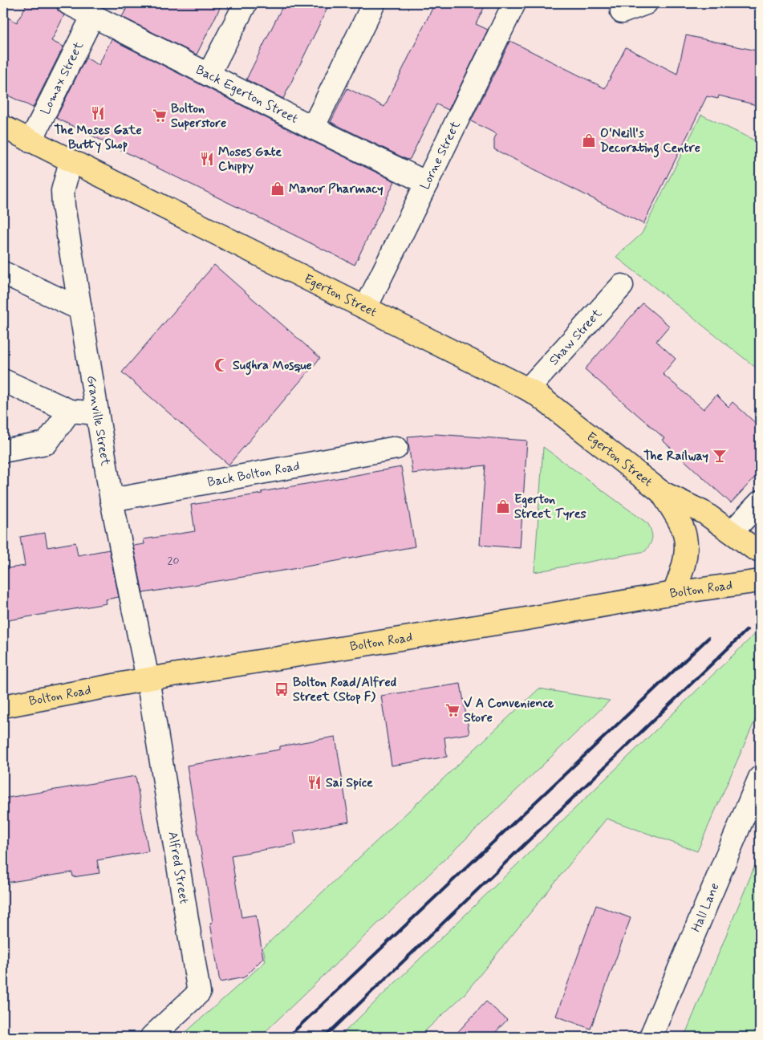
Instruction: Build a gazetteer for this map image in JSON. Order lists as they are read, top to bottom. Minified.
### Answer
{"streets":{"main road":["Egerton Street","Bolton Road"],"street":["Lomax Street","Back Egerton Street","Lorne Street","Shaw Street","Granville Street","Back Bolton Road","Alfred Street","Hall Lane"]},"crossings":[["Lomax Street","Back Egerton Street"],["Lomax Street","Egerton Street"],["Back Egerton Street","Lorne Street"],["Lorne Street","Egerton Street"],["Egerton Street","Shaw Street"],["Egerton Street","Granville Street"],["Egerton Street","Bolton Road"],["Granville Street","Back Bolton Road"],["Granville Street","Bolton Road"],["Granville Street","Alfred Street"],["Bolton Road","Alfred Street"]],"places":{"restaurant":["The Moses Gate Butty Shop","Moses Gate Chippy","Sai Spice"],"supermarket":["Bolton Superstore","V A Convenience Store"],"shop":["O'Neill's Decorating Centre","Manor Pharmacy","Egerton Street Tyres"],"mosque":["Sughra Mosque"],"bar":["The Railway"],"bus stop":["Bolton Road/Alfred Street (Stop F)"]},"house_numbers":["20"]}
